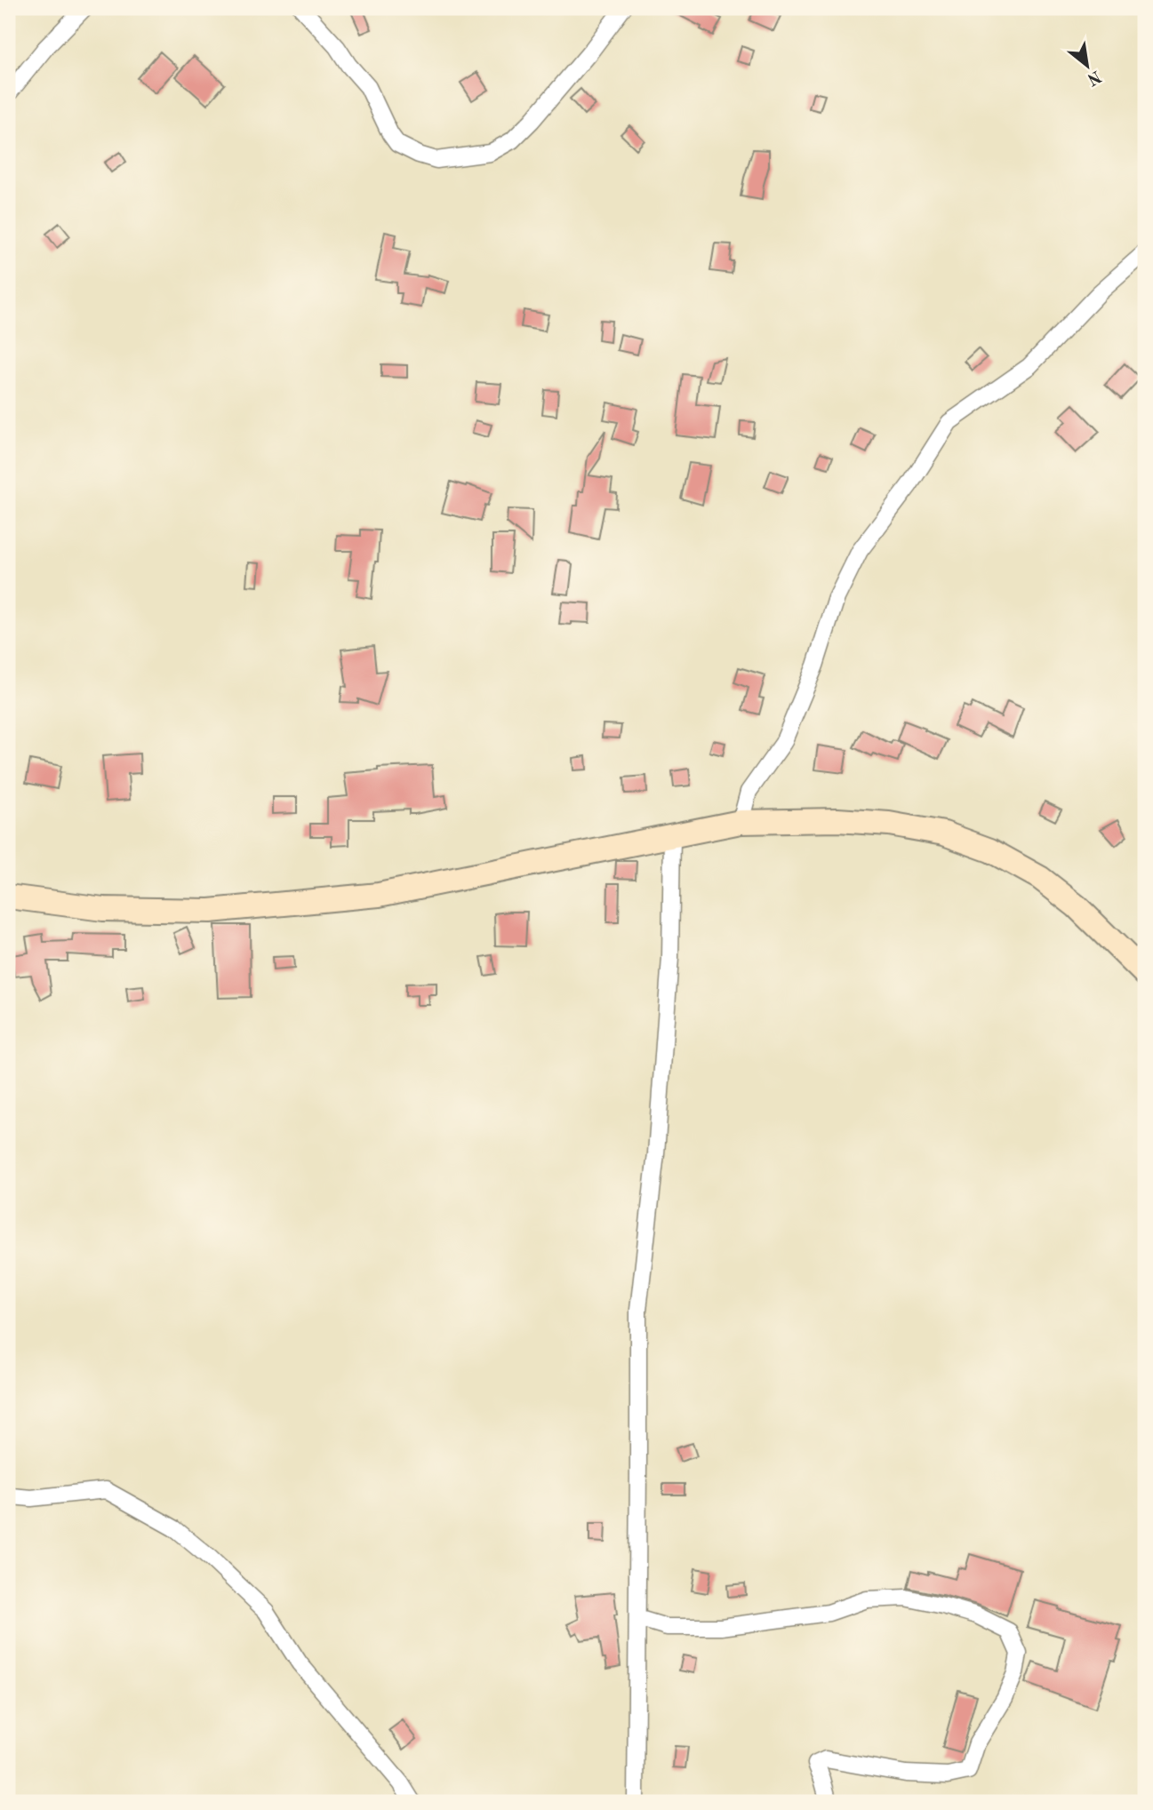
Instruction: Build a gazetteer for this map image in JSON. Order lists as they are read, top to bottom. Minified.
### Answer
{"north":"bottom right"}
